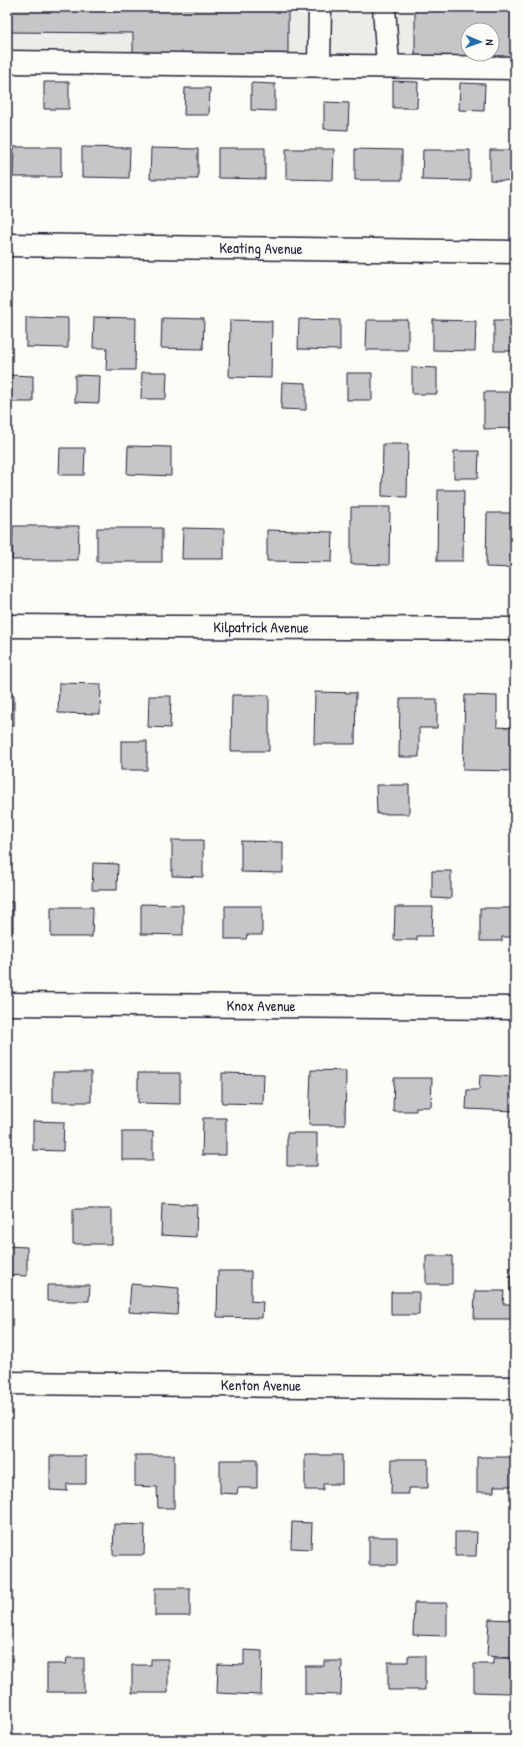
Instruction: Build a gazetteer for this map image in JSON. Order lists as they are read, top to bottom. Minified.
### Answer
{"streets":{"street":["Keating Avenue","Kilpatrick Avenue","Knox Avenue","Kenton Avenue"]},"north":"right"}
